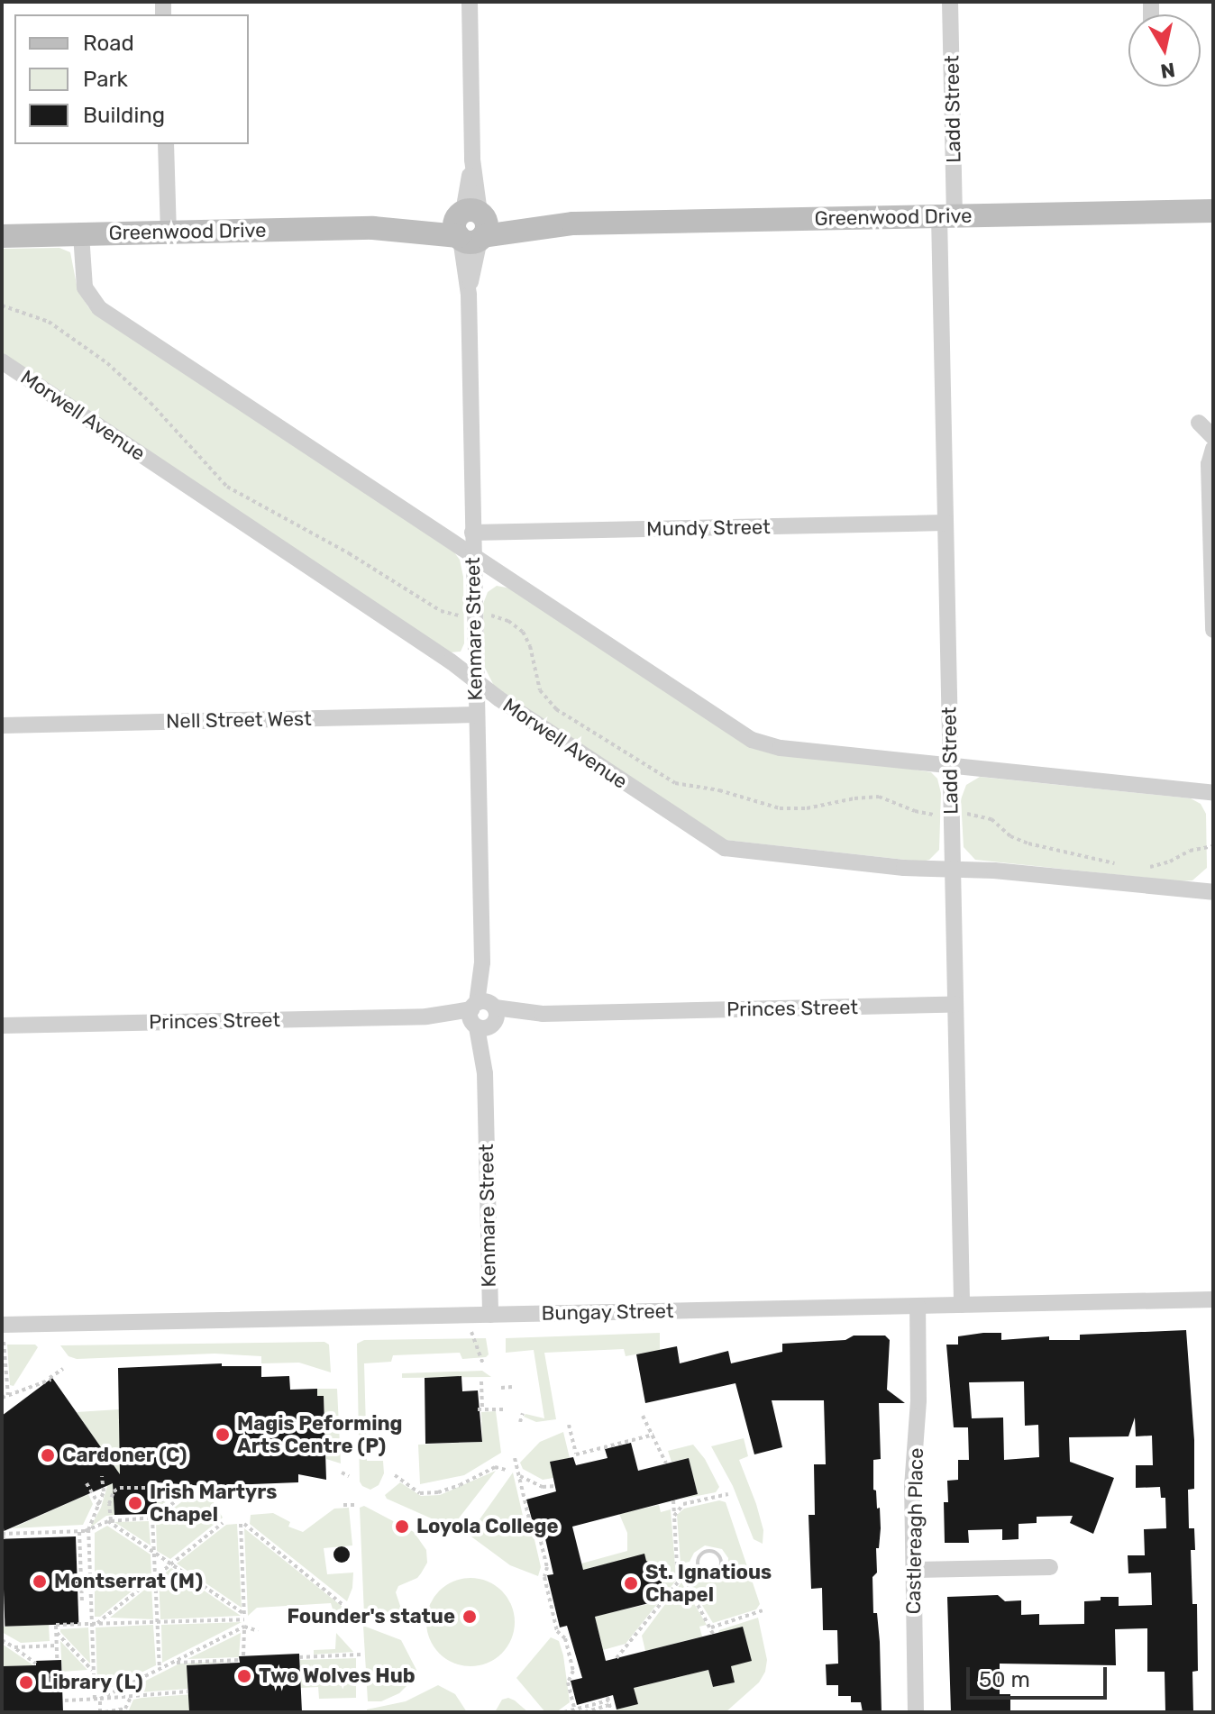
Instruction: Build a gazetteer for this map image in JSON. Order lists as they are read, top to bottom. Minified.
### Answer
{"streets":{"street":["Ladd Street","Greenwood Drive","Morwell Avenue","Mundy Street","Kenmare Street","Nell Street West","Princes Street","Bungay Street","Castlereagh Place"]},"crossings":[["Ladd Street","Greenwood Drive"],["Ladd Street","Morwell Avenue"],["Ladd Street","Mundy Street"],["Ladd Street","Princes Street"],["Ladd Street","Bungay Street"],["Greenwood Drive","Kenmare Street"],["Morwell Avenue","Kenmare Street"],["Mundy Street","Kenmare Street"],["Kenmare Street","Nell Street West"],["Kenmare Street","Princes Street"],["Kenmare Street","Bungay Street"],["Bungay Street","Castlereagh Place"]],"places":["Magis Peforming Arts Centre (P)","Cardoner (C)","Irish Martyrs Chapel","Loyola College","Montserrat (M)","St. Ignatious Chapel","Founder's statue","Two Wolves Hub","Library (L)"],"legend":["Road","Park","Building"],"scale_bar":"50 m","north":"bottom"}
